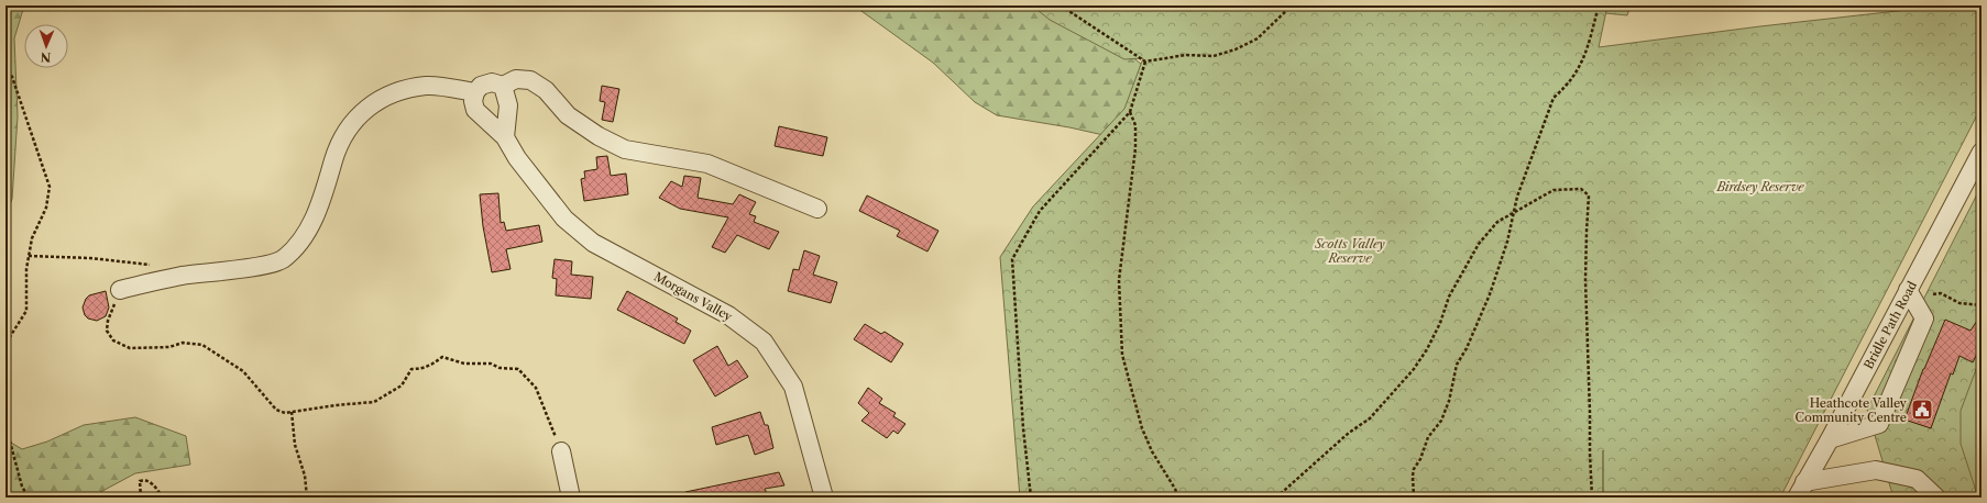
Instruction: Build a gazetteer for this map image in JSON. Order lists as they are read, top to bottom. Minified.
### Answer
{"streets":{"street":["Morgans Valley","Bridle Path Road"]},"parks":["Birdsey Reserve","Scotts Valley Reserve"],"places":{"public building":["Heathcote Valley Community Centre"]},"north":"bottom"}
